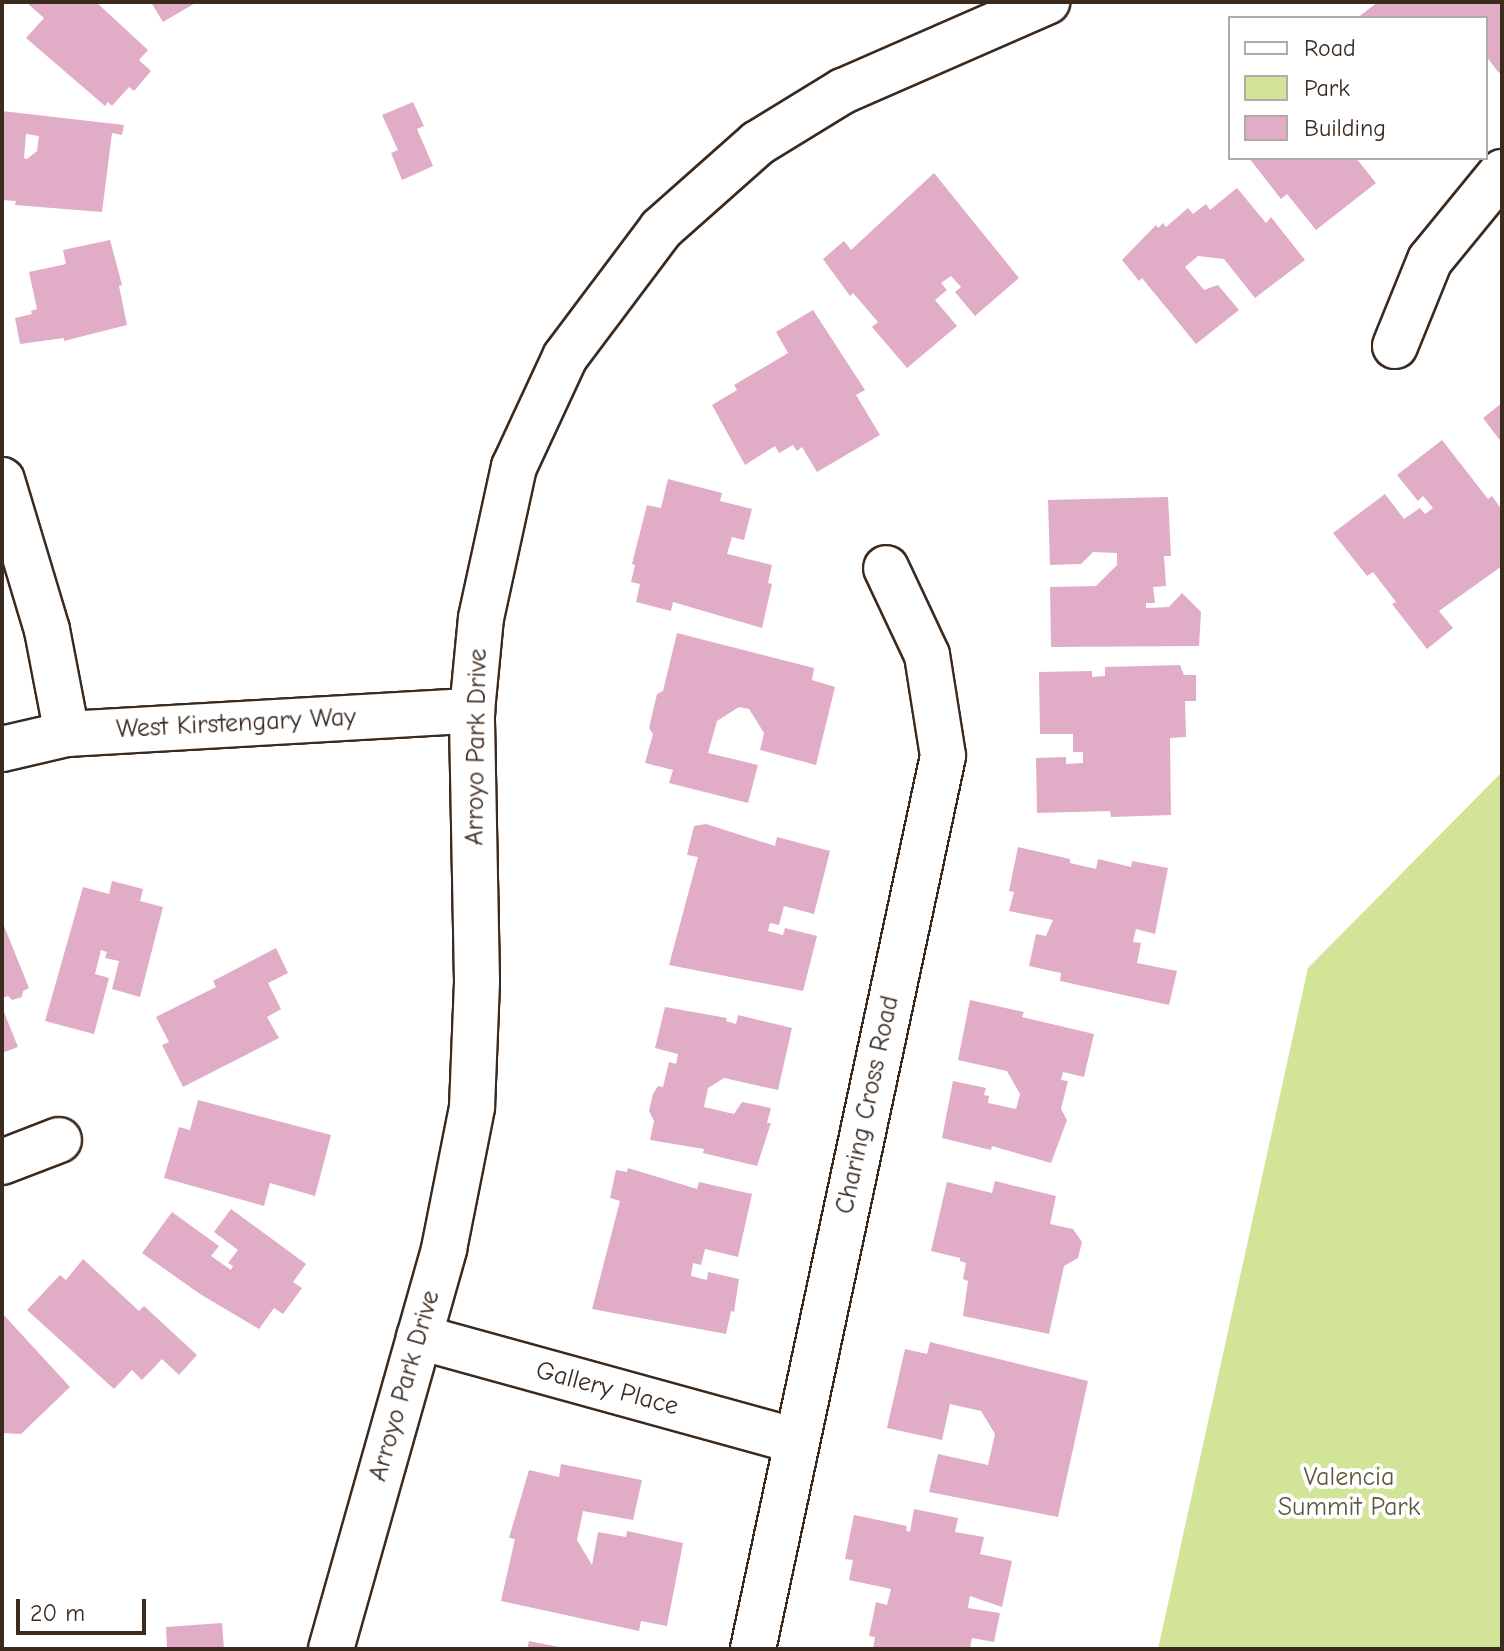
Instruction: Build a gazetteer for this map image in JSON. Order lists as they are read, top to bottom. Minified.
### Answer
{"streets":{"street":["West Kirstengary Way","Arroyo Park Drive","Charing Cross Road","Gallery Place"]},"crossings":[["West Kirstengary Way","Arroyo Park Drive"],["Arroyo Park Drive","Gallery Place"],["Charing Cross Road","Gallery Place"]],"parks":["Valencia Summit Park"],"legend":["Road","Park","Building"],"scale_bar":"20 m"}
